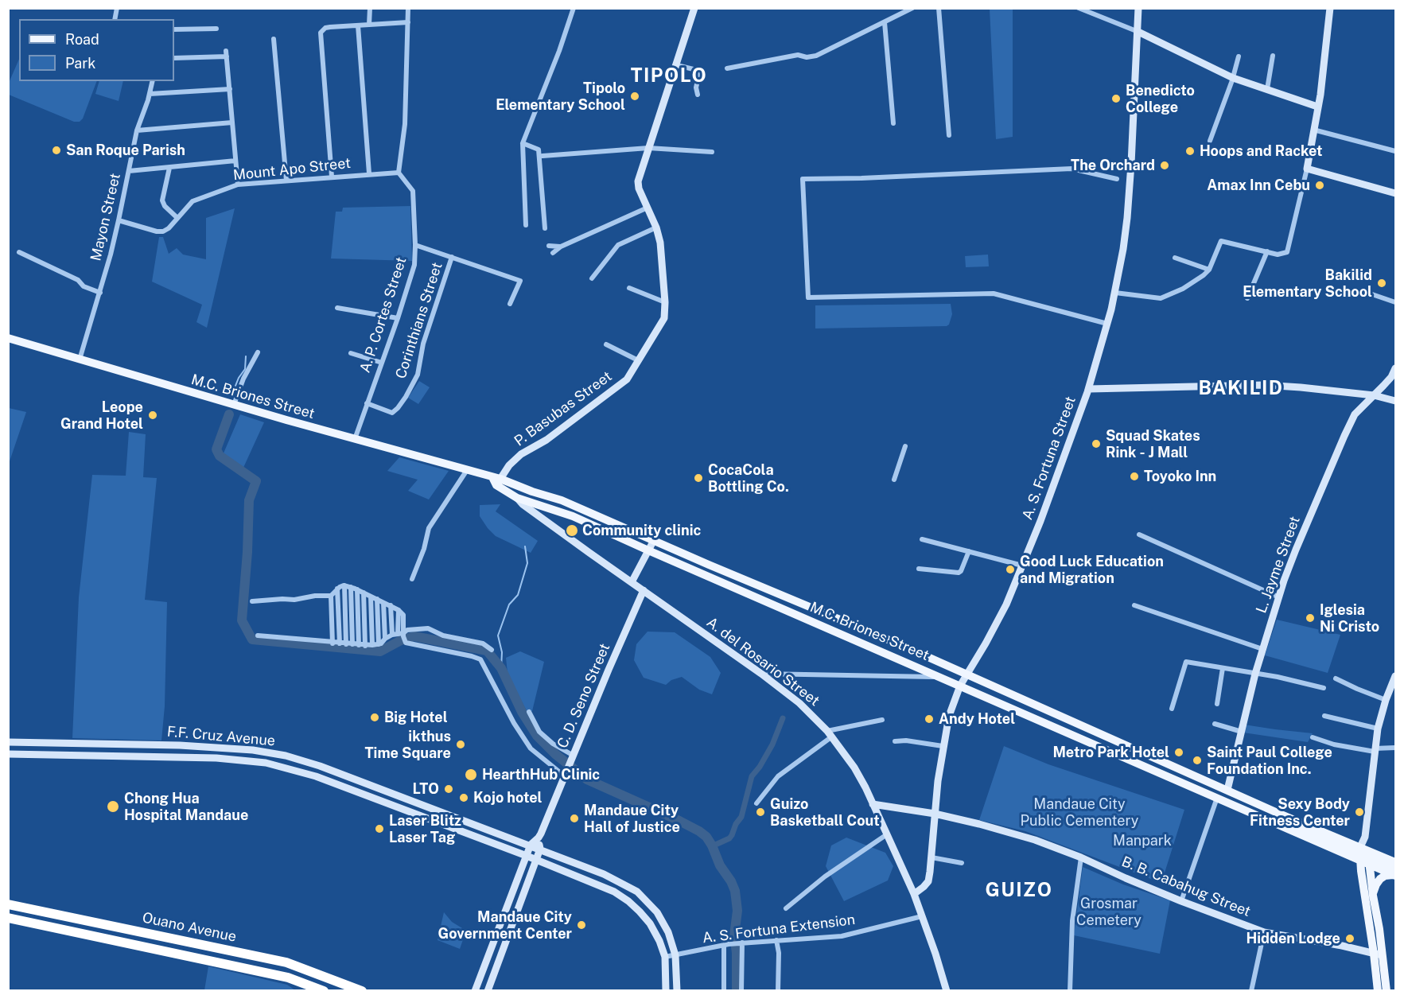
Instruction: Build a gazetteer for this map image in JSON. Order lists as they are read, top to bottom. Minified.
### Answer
{"streets":{"highway":["Ouano Avenue"],"main road":["M.C. Briones Street"],"street":["Mount Apo Street","Mayon Street","A. P. Cortes Street","Corinthians Street","P. Basubas Street","A. S. Fortuna Street","L. Jayme Street","A. del Rosario Street","C. D. Seno Street","F.F. Cruz Avenue","B. B. Cabahug Street","A. S. Fortuna Extension"]},"crossings":[["Mount Apo Street","Mayon Street"],["Mount Apo Street","A. P. Cortes Street"],["Mayon Street","M.C. Briones Street"],["A. P. Cortes Street","Corinthians Street"],["A. P. Cortes Street","M.C. Briones Street"],["M.C. Briones Street","P. Basubas Street"],["M.C. Briones Street","A. S. Fortuna Street"],["M.C. Briones Street","L. Jayme Street"],["M.C. Briones Street","A. del Rosario Street"],["A. S. Fortuna Street","A. del Rosario Street"],["A. S. Fortuna Street","B. B. Cabahug Street"],["A. del Rosario Street","C. D. Seno Street"],["A. del Rosario Street","B. B. Cabahug Street"],["A. del Rosario Street","A. S. Fortuna Extension"],["C. D. Seno Street","F.F. Cruz Avenue"],["F.F. Cruz Avenue","A. S. Fortuna Extension"]],"districts":["TIPOLO","BAKILID","GUIZO"],"parks":["Mandaue City Public Cementery","Manpark","Grosmar Cemetery"],"places":["Tipolo Elementary School","Benedicto College","San Roque Parish","Hoops and Racket","The Orchard","Amax Inn Cebu","Bakilid Elementary School","Leope Grand Hotel","Squad Skates Rink - J Mall","Toyoko Inn","CocaCola Bottling Co.","Community clinic","Good Luck Education and Migration","Iglesia Ni Cristo","Big Hotel","Andy Hotel","ikthus Time Square","Metro Park Hotel","Saint Paul College Foundation Inc.","HearthHub Clinic","LTO","Kojo hotel","Chong Hua Hospital Mandaue","Guizo Basketball Cout","Sexy Body Fitness Center","Mandaue City Hall of Justice","Laser Blitz Laser Tag","Mandaue City Government Center","Hidden Lodge"],"legend":["Road","Park"]}
